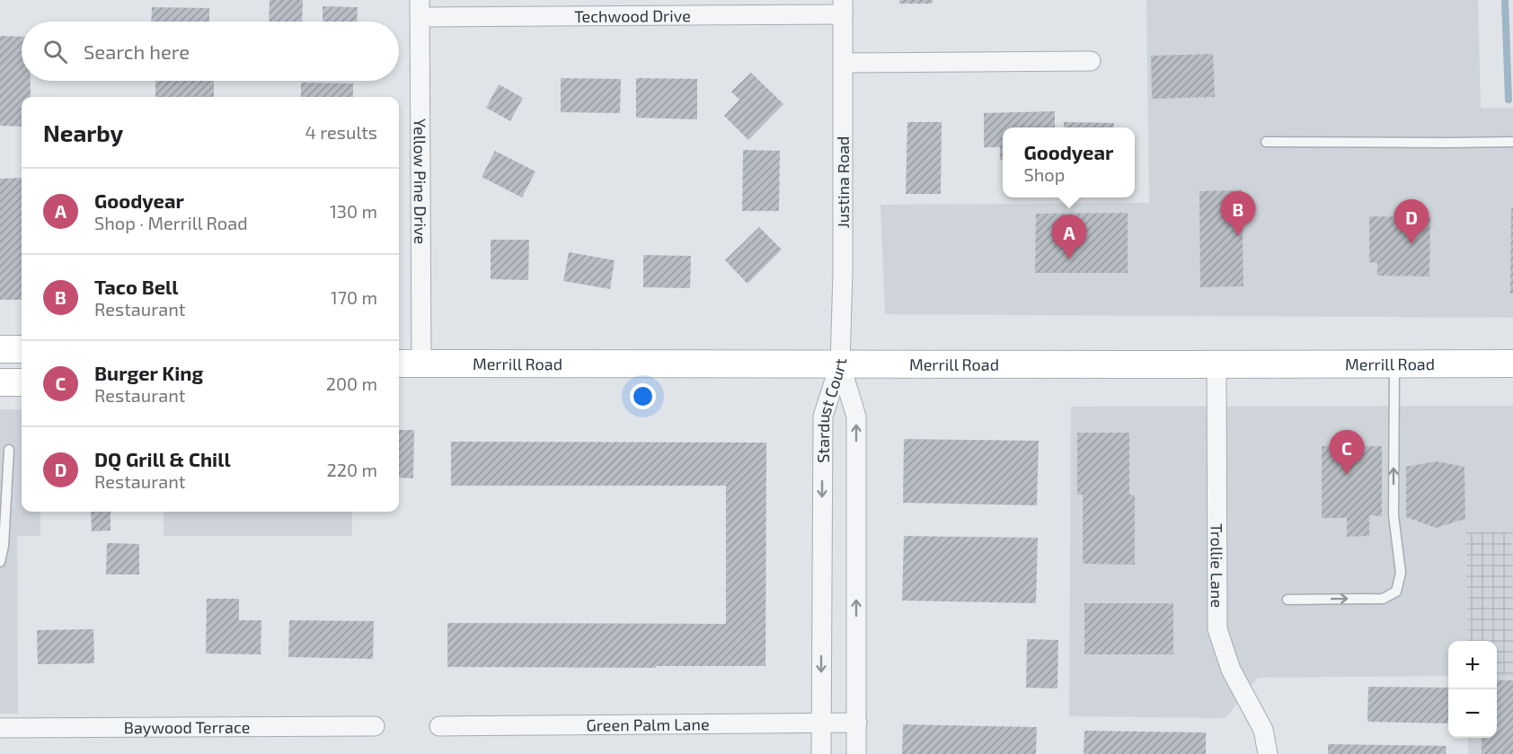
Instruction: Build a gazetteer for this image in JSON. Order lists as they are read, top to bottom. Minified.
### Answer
{"streets":{"main road":["Merrill Road"],"street":["Techwood Drive","Yellow Pine Drive","Justina Road","Stardust Court","Trollie Lane","Green Palm Lane","Baywood Terrace"]},"crossings":[["Techwood Drive","Yellow Pine Drive"],["Techwood Drive","Justina Road"],["Yellow Pine Drive","Merrill Road"],["Justina Road","Merrill Road"],["Justina Road","Stardust Court"],["Merrill Road","Stardust Court"],["Merrill Road","Trollie Lane"],["Stardust Court","Green Palm Lane"]],"page":{"search":"Search here","heading":["Nearby","4 results"],"popup":["Goodyear","Shop"],"list":[{"mark":"A","name":"Goodyear","note":"Shop · Merrill Road","value":"130 m"},{"mark":"B","name":"Taco Bell","note":"Restaurant","value":"170 m"},{"mark":"C","name":"Burger King","note":"Restaurant","value":"200 m"},{"mark":"D","name":"DQ Grill & Chill","note":"Restaurant","value":"220 m"}],"pins":["B","D","A","C"],"map_buttons":["+","−"]}}
